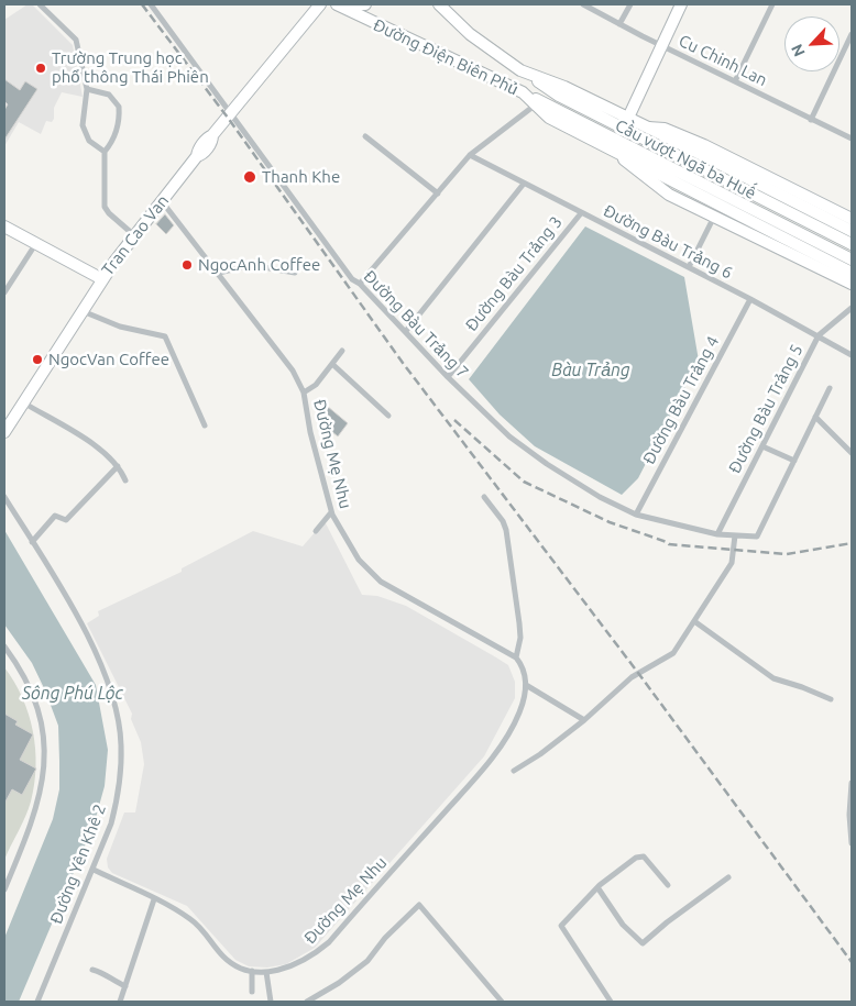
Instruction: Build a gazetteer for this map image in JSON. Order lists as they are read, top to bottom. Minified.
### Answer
{"streets":{"main road":["Đường Điện Biên Phủ","Cầu vượt Ngã ba Huế","Tran Cao Van"],"street":["Cu Chinh Lan","Đường Bàu Trảng 6","Đường Bàu Trảng 3","Đường Bàu Trảng 7","Đường Bàu Trảng 4","Đường Bàu Trảng 5","Đường Mẹ Nhu","Đường Yên Khê 2"]},"crossings":[["Đường Điện Biên Phủ","Cầu vượt Ngã ba Huế"],["Tran Cao Van","Đường Bàu Trảng 7"],["Tran Cao Van","Đường Mẹ Nhu"],["Đường Bàu Trảng 6","Đường Bàu Trảng 3"],["Đường Bàu Trảng 6","Đường Bàu Trảng 4"],["Đường Bàu Trảng 6","Đường Bàu Trảng 5"],["Đường Bàu Trảng 3","Đường Bàu Trảng 7"],["Đường Bàu Trảng 7","Đường Bàu Trảng 4"],["Đường Bàu Trảng 7","Đường Bàu Trảng 5"],["Đường Mẹ Nhu","Đường Yên Khê 2"]],"water":["Bàu Trảng","Sông Phú Lộc"],"places":["Trường Trung học phổ thông Thái Phiên","Thanh Khe","NgocAnh Coffee","NgocVan Coffee"],"north":"bottom left"}
